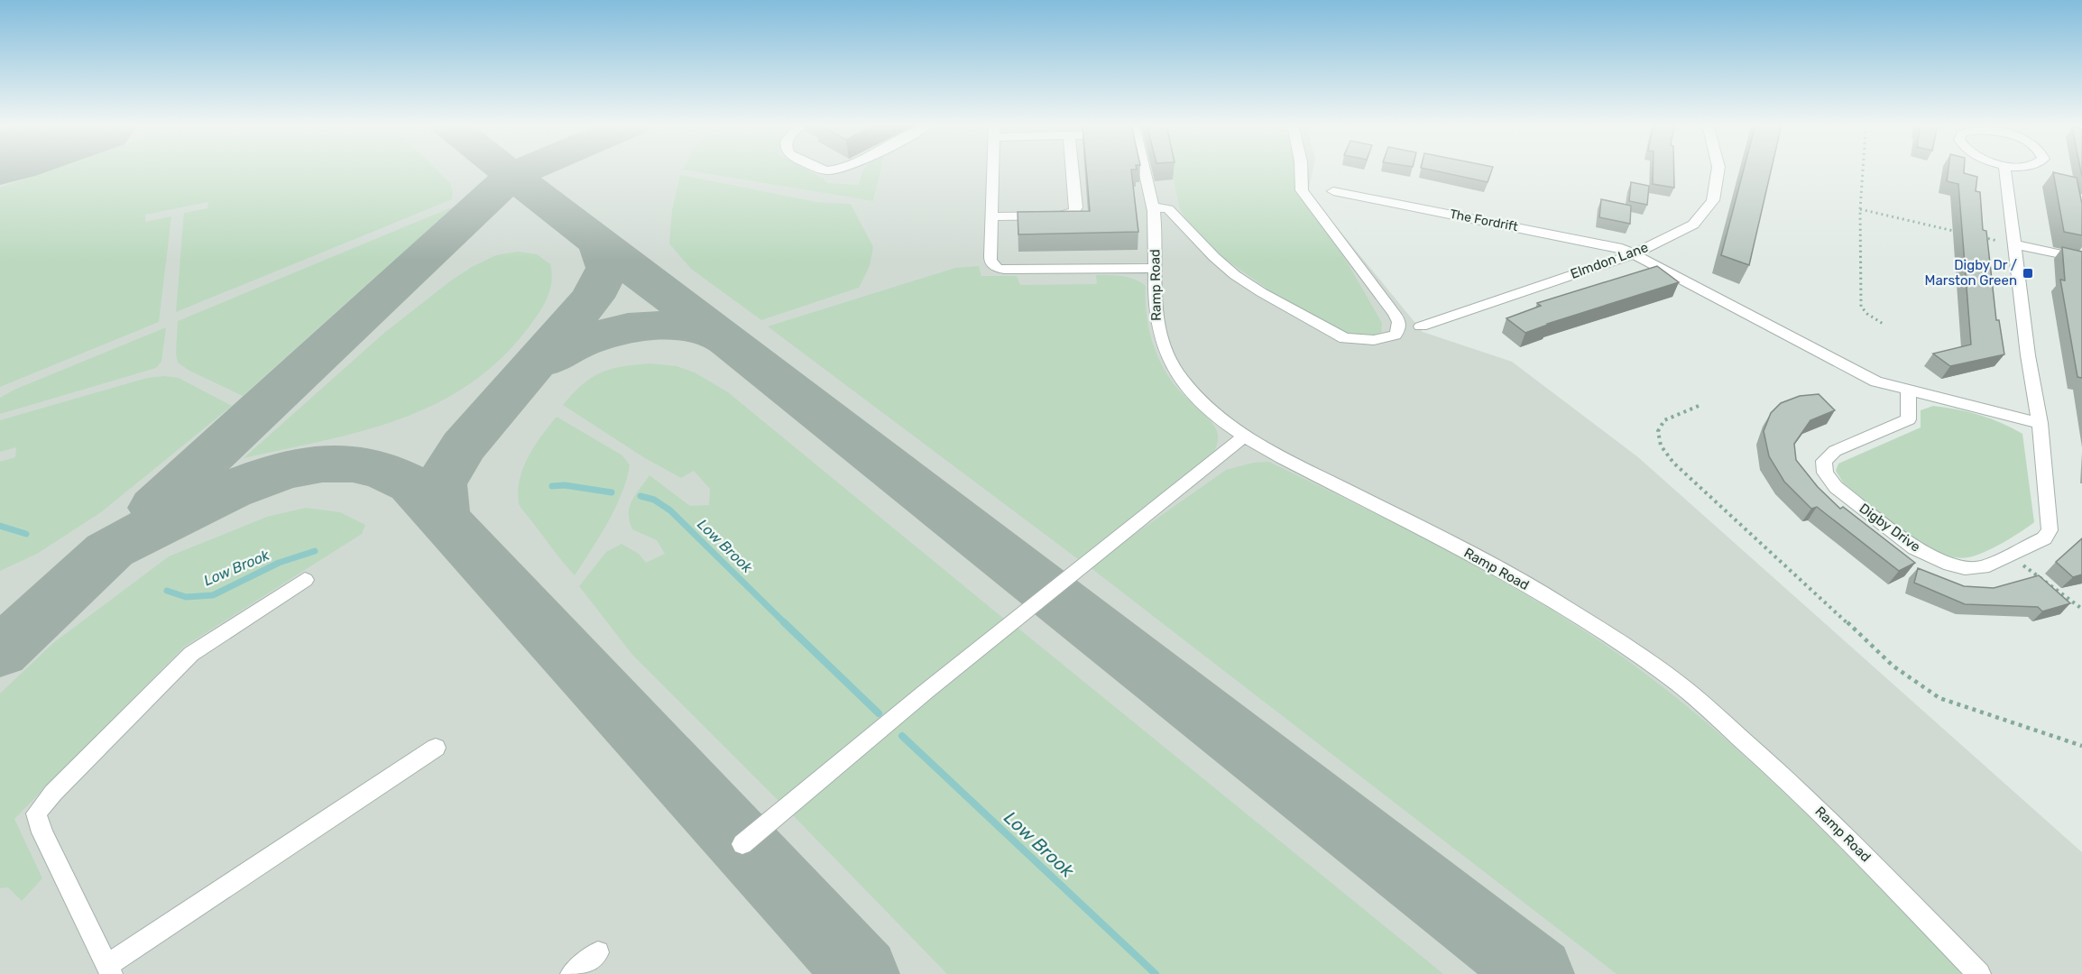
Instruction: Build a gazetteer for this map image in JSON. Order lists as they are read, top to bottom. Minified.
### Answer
{"streets":{"street":["The Fordrift","Elmdon Lane","Ramp Road","Digby Drive"]},"crossings":[["The Fordrift","Elmdon Lane"]],"water":["Low Brook"],"places":{"transit":["Digby Dr / Marston Green"]}}
